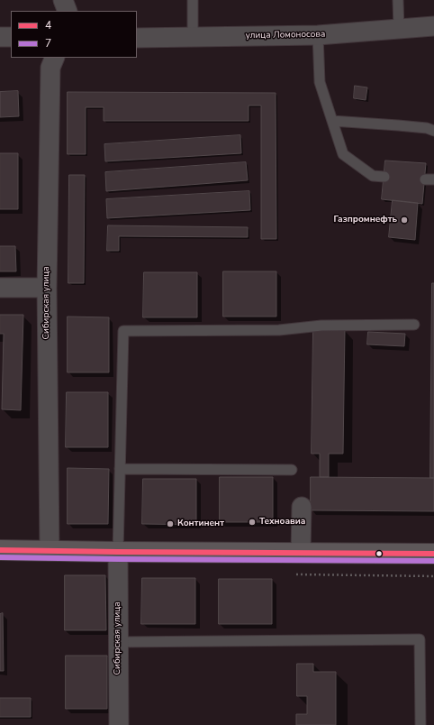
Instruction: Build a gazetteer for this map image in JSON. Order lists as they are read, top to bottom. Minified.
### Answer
{"streets":{"street":["улица Ломоносова","Сибирская улица"]},"places":["Газпромнефть","Техноавиа","Континент"],"lines":["transit line 4","transit line 7"],"legend":["4","7"]}
